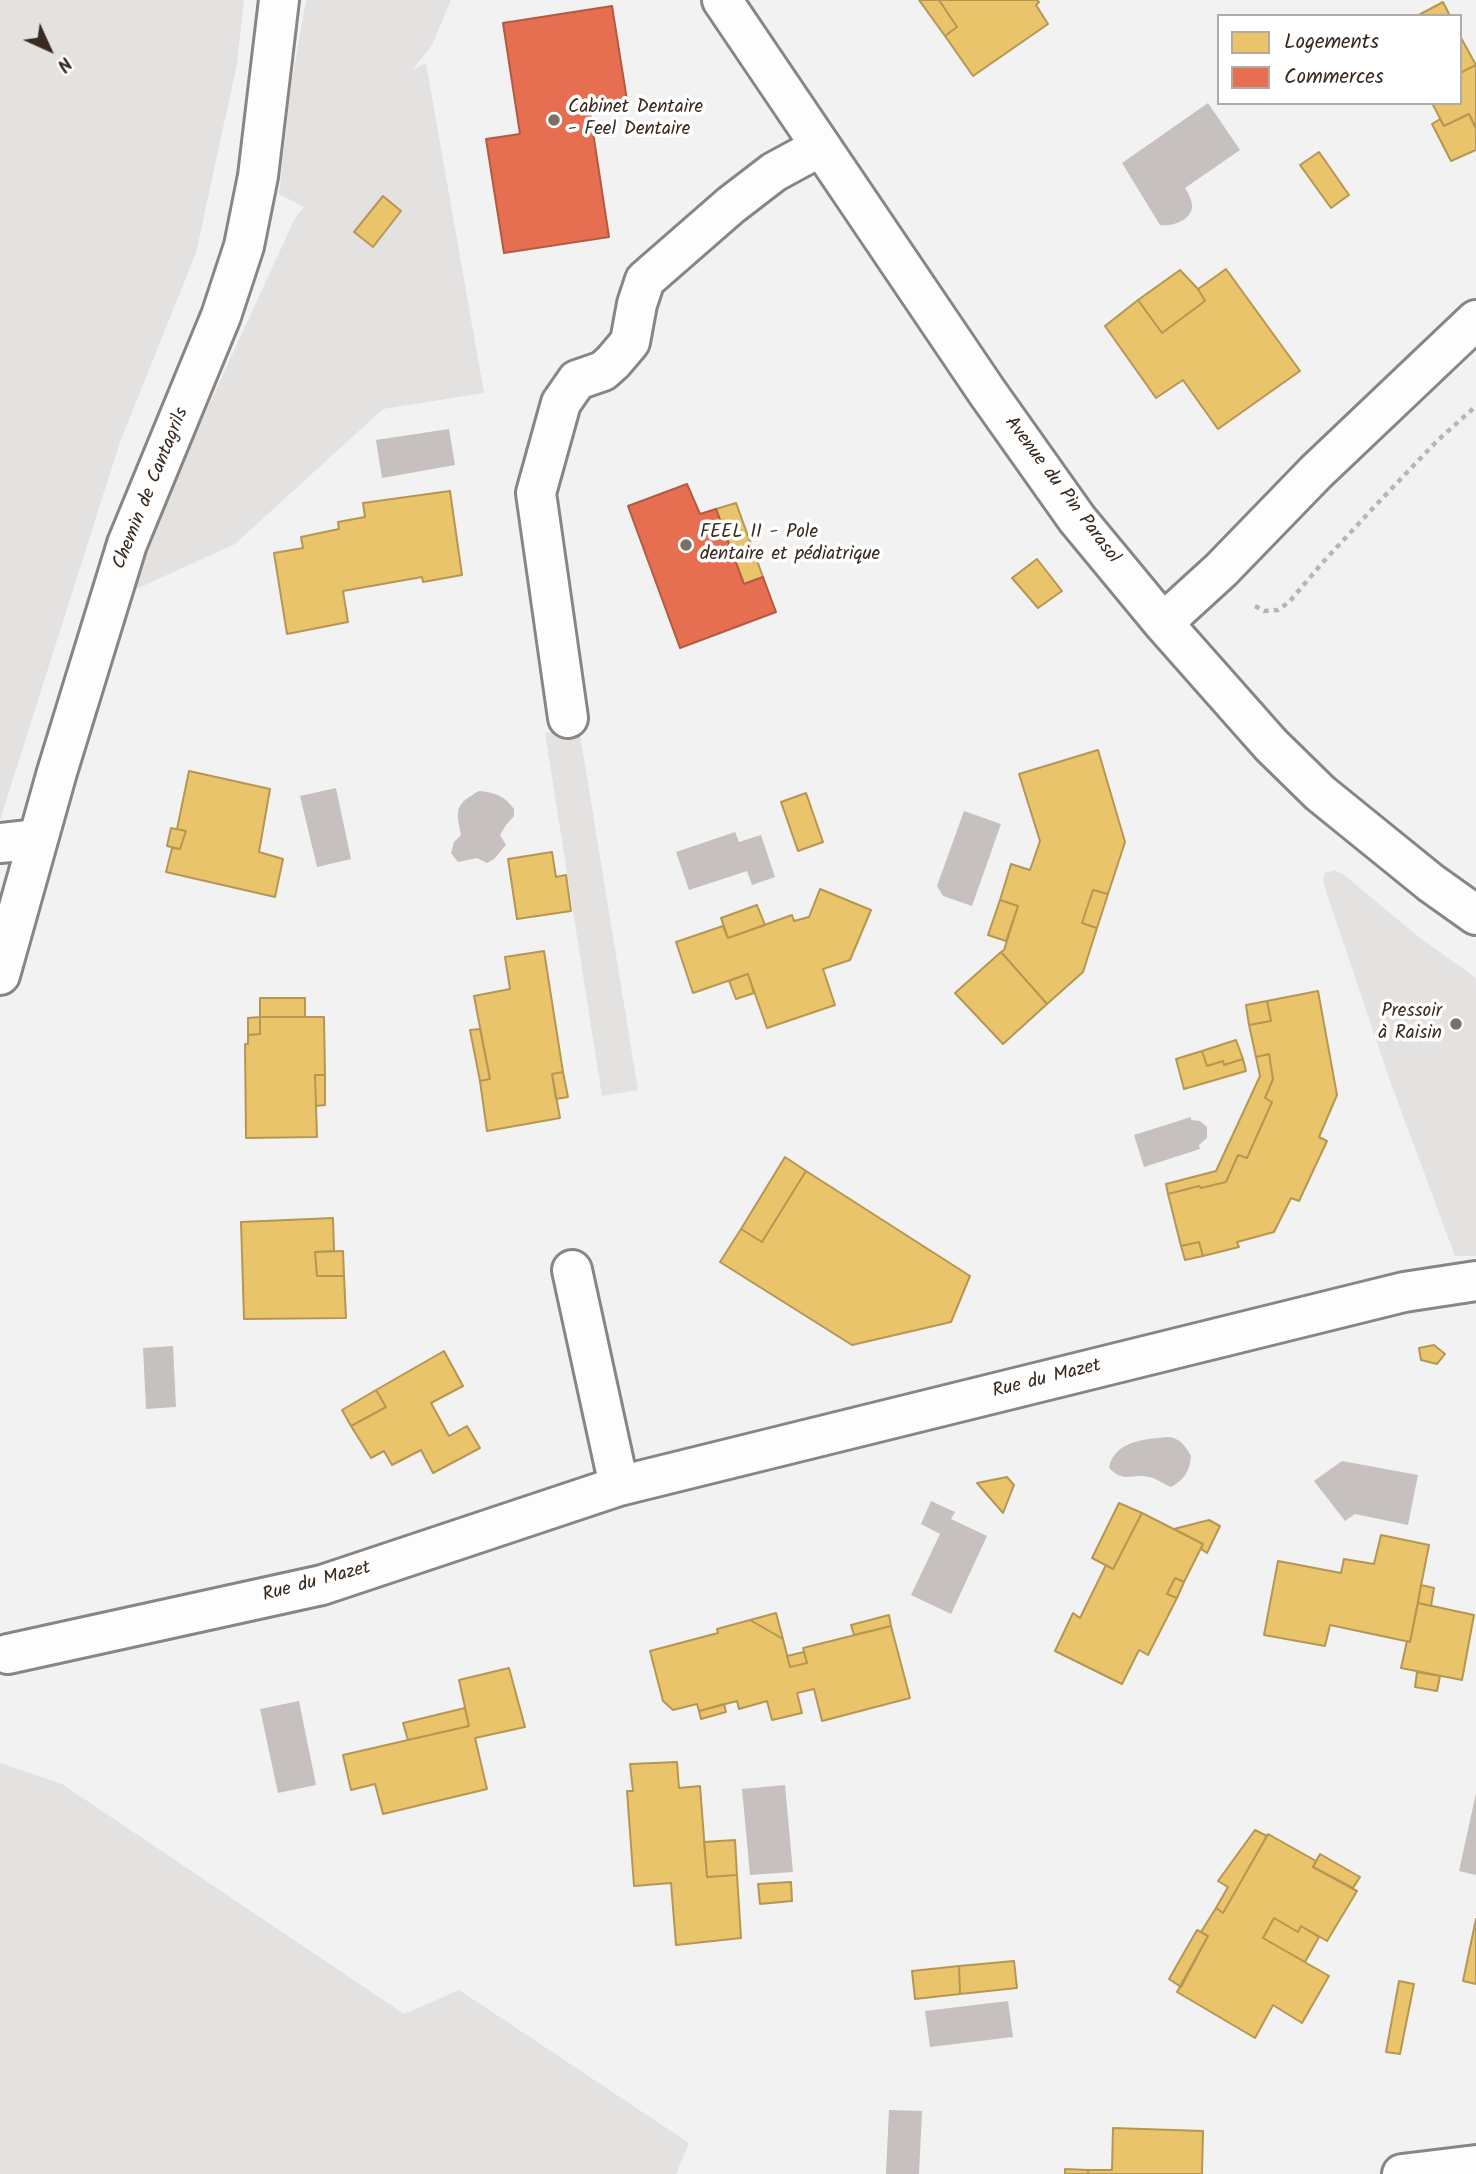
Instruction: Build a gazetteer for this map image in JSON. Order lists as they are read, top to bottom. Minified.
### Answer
{"streets":{"street":["Chemin de Cantagrils","Avenue du Pin Parasol","Rue du Mazet"]},"places":["Cabinet Dentaire - Feel Dentaire","FEEL II - Pole dentaire et pédiatrique","Pressoir à Raisin"],"legend":["Logements","Commerces"],"north":"bottom right"}
